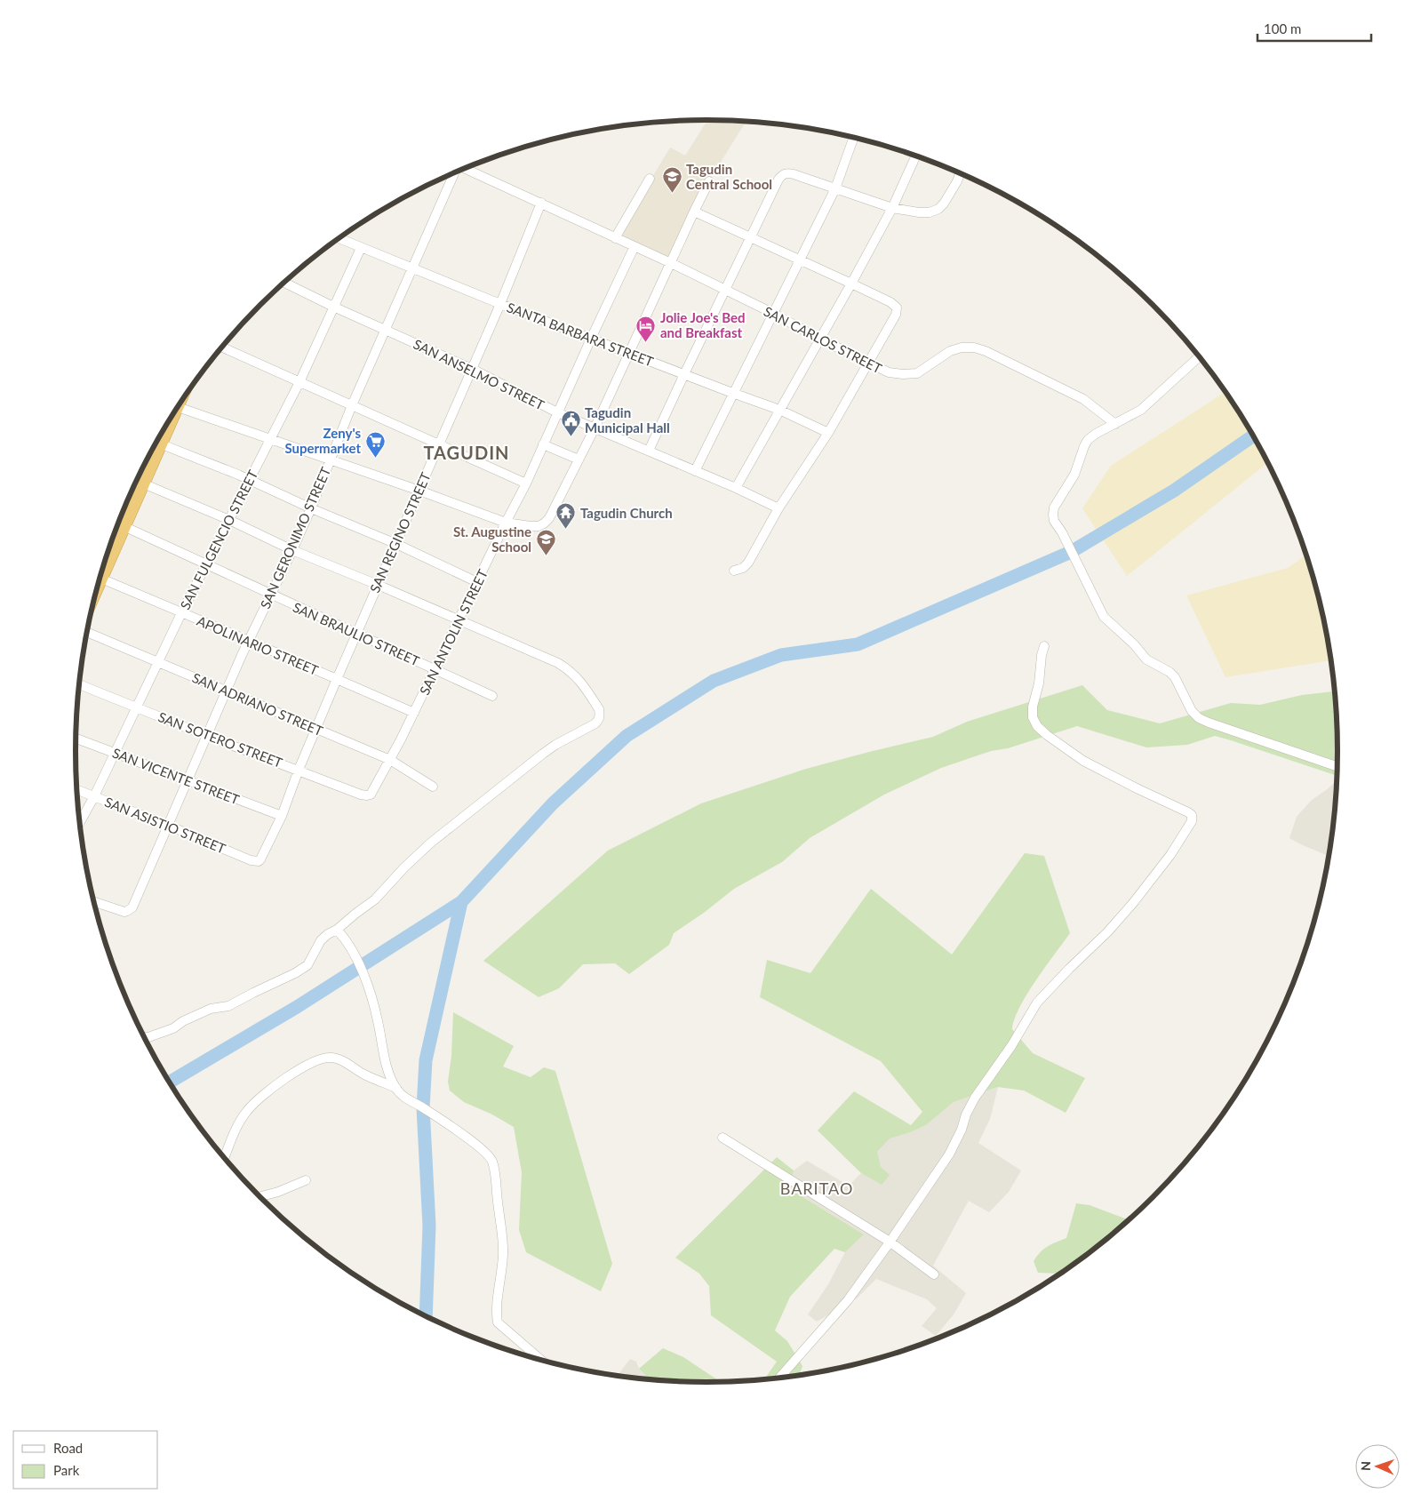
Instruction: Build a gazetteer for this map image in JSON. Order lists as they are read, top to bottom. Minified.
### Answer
{"streets":{"street":["SANTA BARBARA STREET","SAN CARLOS STREET","SAN ANSELMO STREET","SAN REGINO STREET","SAN GERONIMO STREET","SAN FULGENCIO STREET","SAN ANTOLIN STREET","SAN BRAULIO STREET","APOLINARIO STREET","SAN ADRIANO STREET","SAN SOTERO STREET","SAN VICENTE STREET","SAN ASISTIO STREET"]},"crossings":[["SANTA BARBARA STREET","SAN REGINO STREET"],["SANTA BARBARA STREET","SAN GERONIMO STREET"],["SANTA BARBARA STREET","SAN FULGENCIO STREET"],["SANTA BARBARA STREET","SAN ANTOLIN STREET"],["SAN CARLOS STREET","SAN REGINO STREET"],["SAN CARLOS STREET","SAN ANTOLIN STREET"],["SAN ANSELMO STREET","SAN REGINO STREET"],["SAN ANSELMO STREET","SAN GERONIMO STREET"],["SAN ANSELMO STREET","SAN FULGENCIO STREET"],["SAN ANSELMO STREET","SAN ANTOLIN STREET"],["SAN REGINO STREET","SAN BRAULIO STREET"],["SAN REGINO STREET","APOLINARIO STREET"],["SAN REGINO STREET","SAN ADRIANO STREET"],["SAN REGINO STREET","SAN SOTERO STREET"],["SAN REGINO STREET","SAN VICENTE STREET"],["SAN REGINO STREET","SAN ASISTIO STREET"],["SAN GERONIMO STREET","SAN BRAULIO STREET"],["SAN GERONIMO STREET","APOLINARIO STREET"],["SAN GERONIMO STREET","SAN ADRIANO STREET"],["SAN GERONIMO STREET","SAN SOTERO STREET"],["SAN GERONIMO STREET","SAN VICENTE STREET"],["SAN GERONIMO STREET","SAN ASISTIO STREET"],["SAN FULGENCIO STREET","SAN BRAULIO STREET"],["SAN FULGENCIO STREET","APOLINARIO STREET"],["SAN FULGENCIO STREET","SAN ADRIANO STREET"],["SAN FULGENCIO STREET","SAN SOTERO STREET"],["SAN FULGENCIO STREET","SAN VICENTE STREET"],["SAN FULGENCIO STREET","SAN ASISTIO STREET"],["SAN ANTOLIN STREET","SAN BRAULIO STREET"],["SAN ANTOLIN STREET","APOLINARIO STREET"],["SAN ANTOLIN STREET","SAN ADRIANO STREET"],["SAN ANTOLIN STREET","SAN SOTERO STREET"]],"districts":["TAGUDIN","BARITAO"],"places":{"school or university":["Tagudin Central School","St. Augustine School"],"hotel":["Jolie Joe's Bed and Breakfast"],"public building":["Tagudin Municipal Hall"],"supermarket":["Zeny's Supermarket"],"temple":["Tagudin Church"]},"legend":["Road","Park"],"scale_bar":"100 m","north":"left"}
